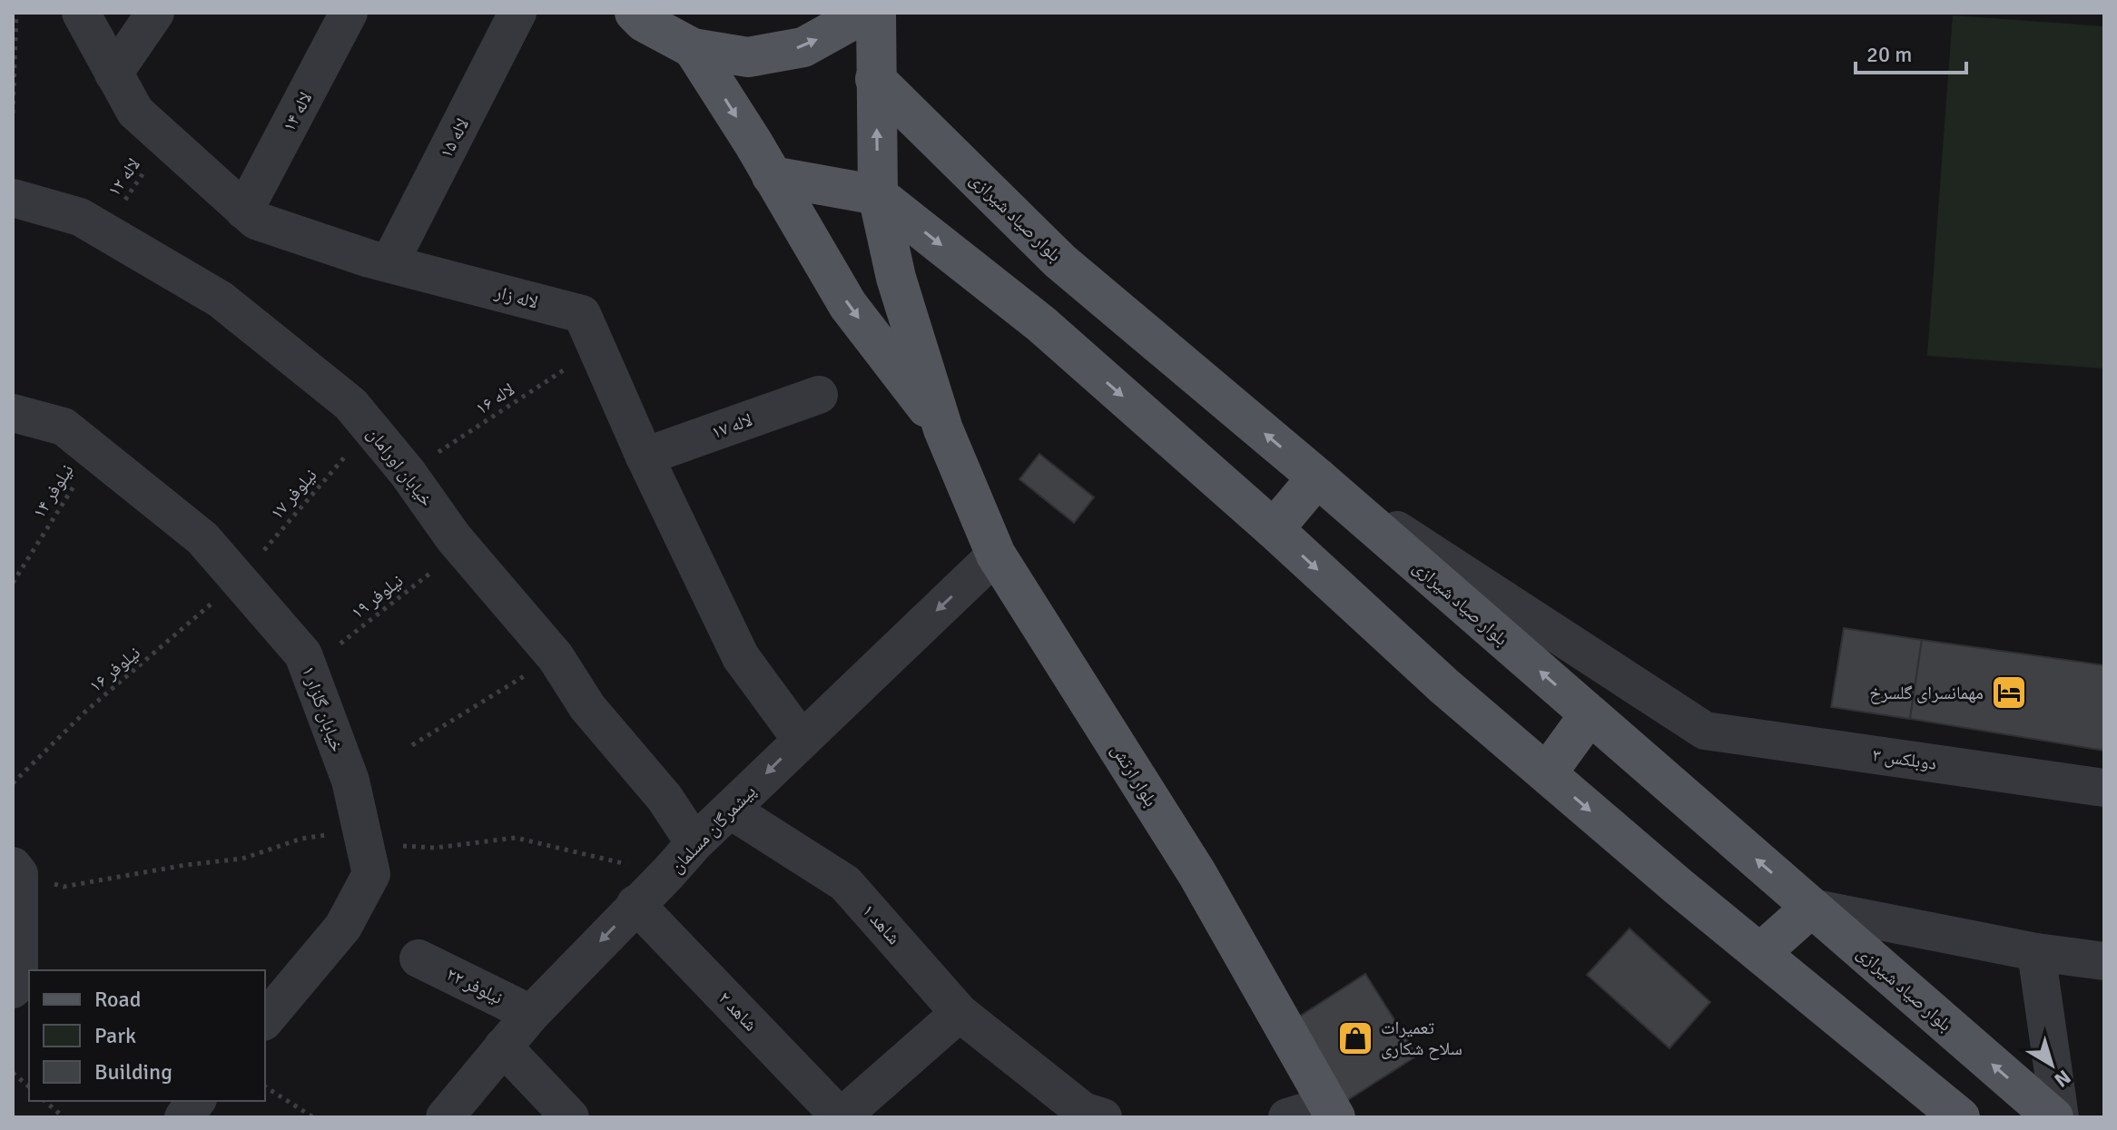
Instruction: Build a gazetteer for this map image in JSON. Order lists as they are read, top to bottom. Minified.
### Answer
{"streets":{"main road":["بلوار صیاد شیرازی","بلوار ارتش"],"street":["لاله ۱۴","لاله ۱۵","لاله زار","لاله ۱۷","خیابان اورامان","خیابان گلزار ۱","دوبلکس ۳","پیشمرگان مسلمان","شاهد ۱","نیلوفر ۲۲","شاهد ۲"],"path":["لاله ۱۲","لاله ۱۶","نیلوفر ۱۴","نیلوفر ۱۷","نیلوفر ۱۹","نیلوفر ۱۶"]},"crossings":[["لاله ۱۴","لاله زار"],["لاله ۱۵","لاله زار"],["لاله ۱۲","لاله زار"],["لاله ۱۲","خیابان اورامان"],["لاله زار","لاله ۱۶"],["لاله زار","لاله ۱۷"],["لاله زار","پیشمرگان مسلمان"],["لاله ۱۶","خیابان اورامان"],["خیابان اورامان","نیلوفر ۱۷"],["خیابان اورامان","نیلوفر ۱۹"],["خیابان اورامان","پیشمرگان مسلمان"],["نیلوفر ۱۴","خیابان گلزار ۱"],["نیلوفر ۱۷","نیلوفر ۱۶"],["نیلوفر ۱۷","خیابان گلزار ۱"],["نیلوفر ۱۹","خیابان گلزار ۱"],["نیلوفر ۱۶","خیابان گلزار ۱"],["بلوار ارتش","پیشمرگان مسلمان"],["پیشمرگان مسلمان","شاهد ۱"],["پیشمرگان مسلمان","نیلوفر ۲۲"],["پیشمرگان مسلمان","شاهد ۲"]],"one_way":["پیشمرگان مسلمان"],"places":{"hotel":["مهمانسرای گلسرخ"],"shop":["تعمیرات سلاح شکاری"]},"legend":["Road","Park","Building"],"scale_bar":"20 m","north":"bottom right"}
